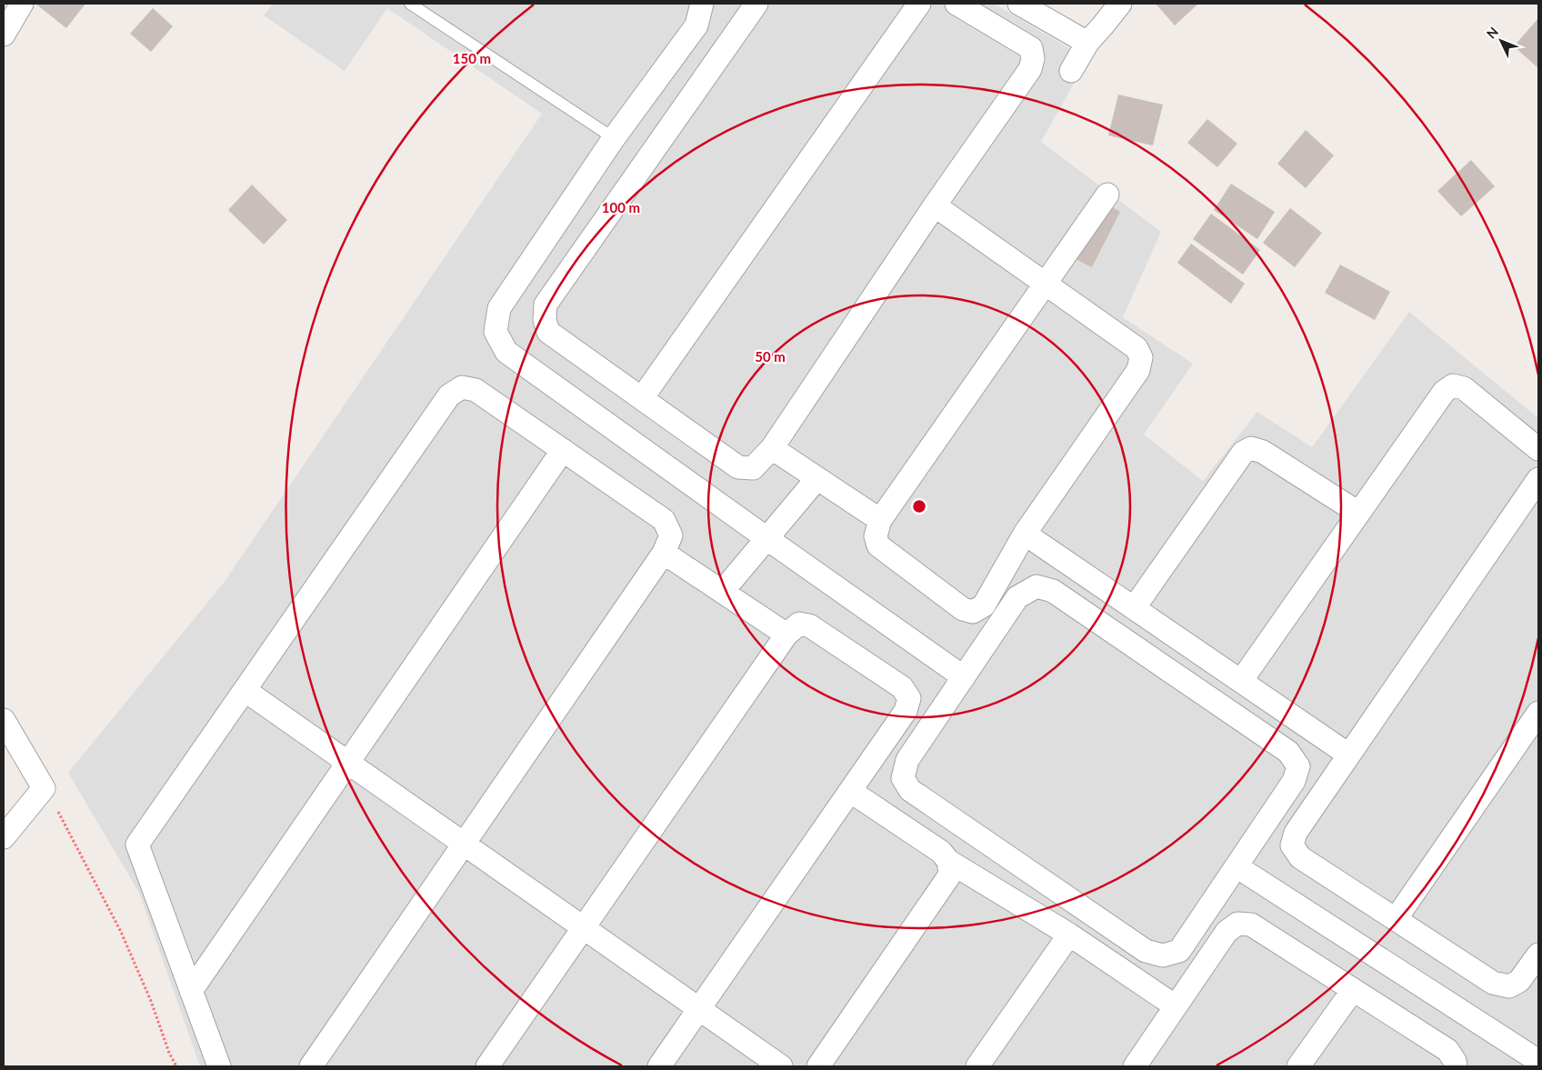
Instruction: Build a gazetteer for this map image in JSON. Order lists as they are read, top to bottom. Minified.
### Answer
{"north":"top left","rings":["150 m","100 m","50 m"]}
